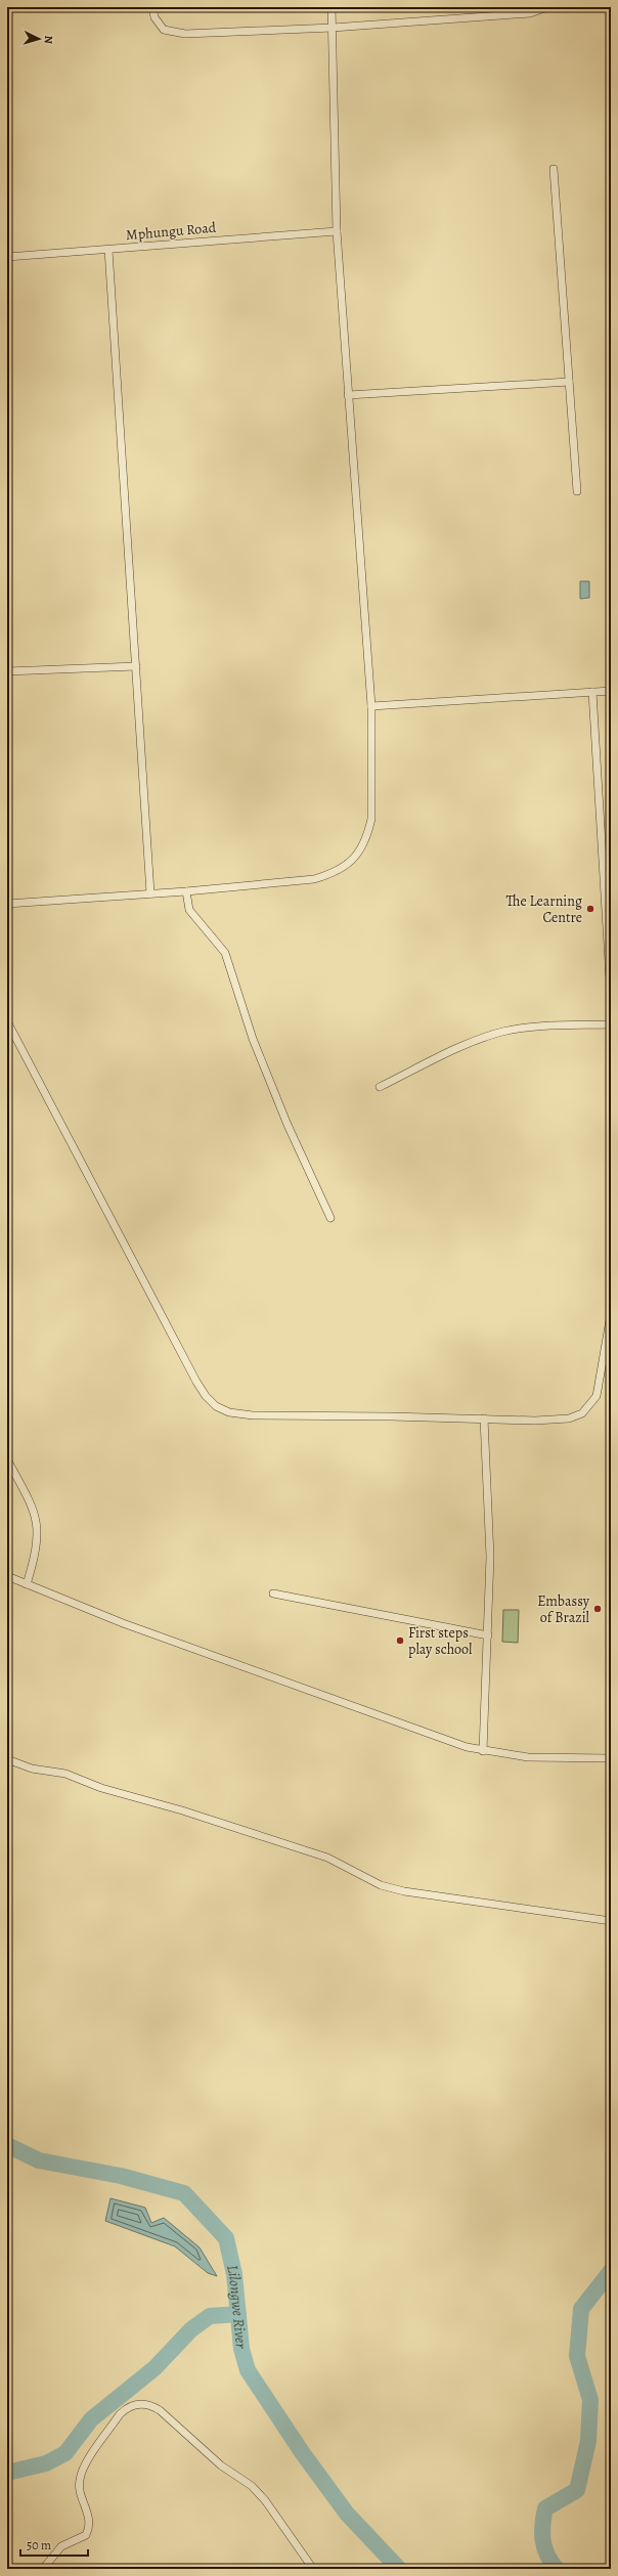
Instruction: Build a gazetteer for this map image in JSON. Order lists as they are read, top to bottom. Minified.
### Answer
{"streets":{"street":["Mphungu Road"]},"water":["Lilongwe River"],"places":["The Learning Centre","Embassy of Brazil","First steps play school"],"scale_bar":"50 m","north":"right"}
